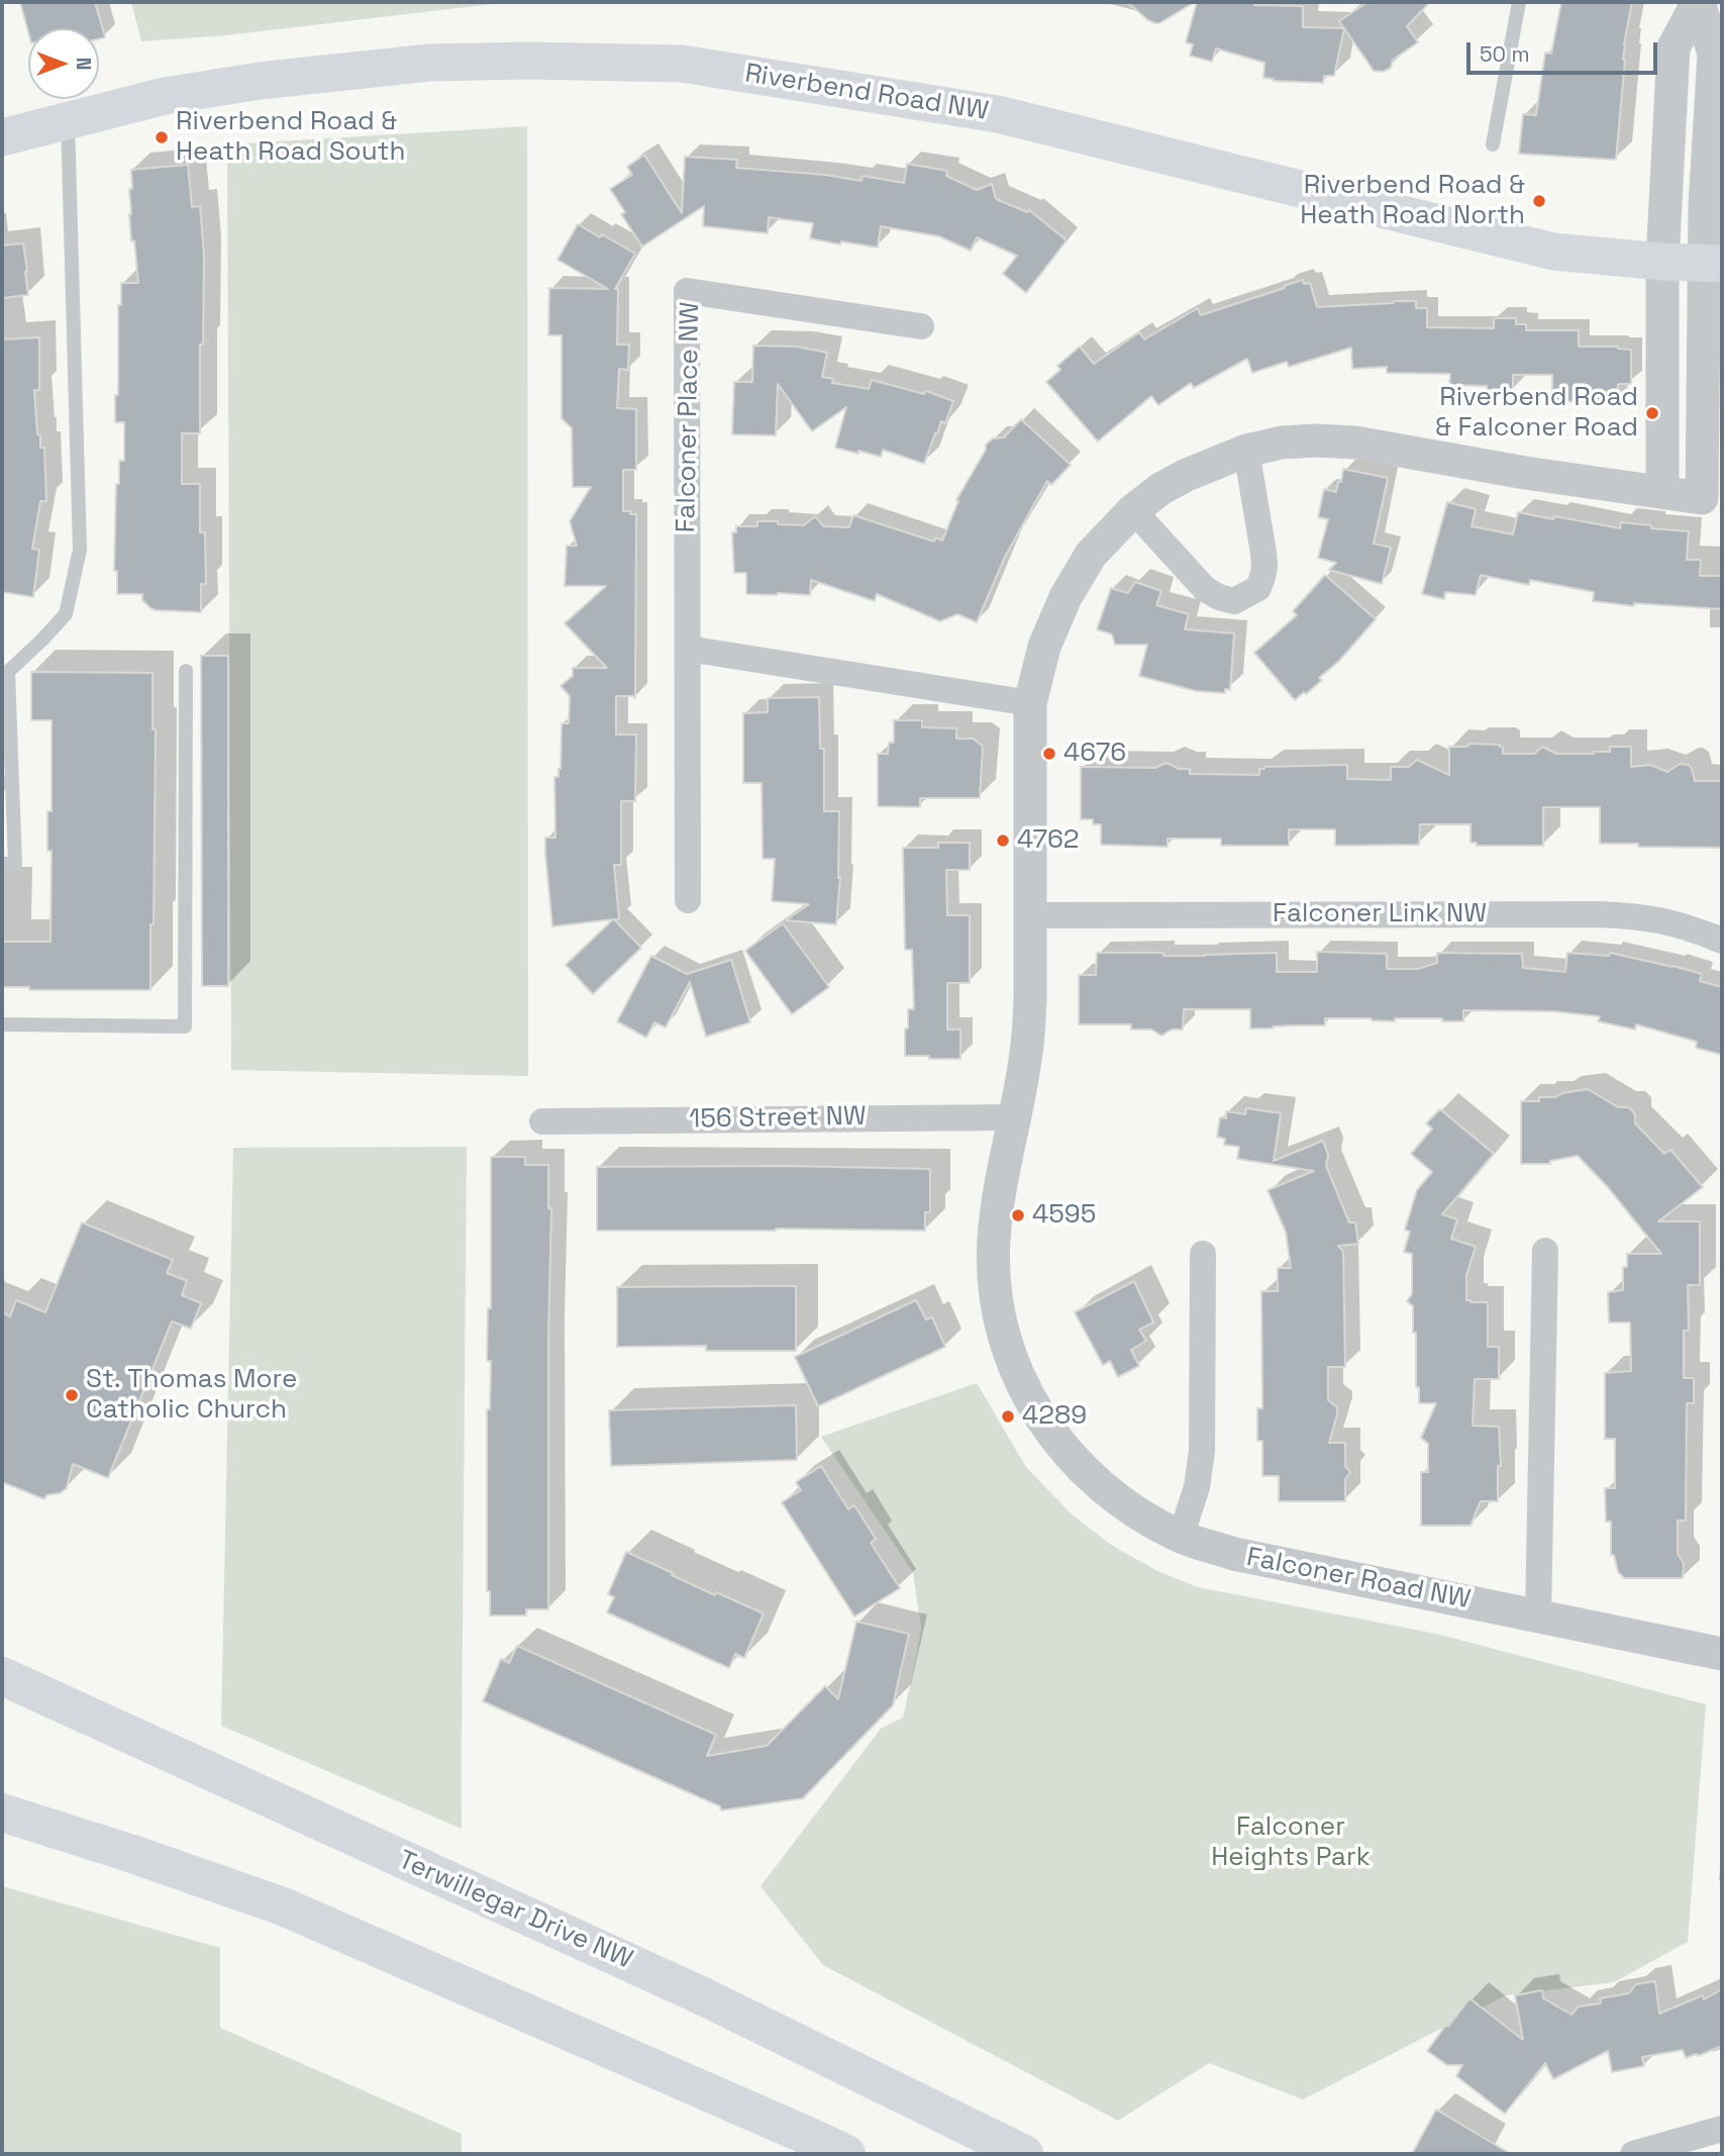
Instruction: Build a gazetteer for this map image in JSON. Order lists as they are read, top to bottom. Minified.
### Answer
{"streets":{"main road":["Riverbend Road NW","Terwillegar Drive NW"],"street":["Falconer Place NW","Falconer Link NW","156 Street NW","Falconer Road NW"]},"crossings":[["Riverbend Road NW","Falconer Road NW"],["Falconer Link NW","Falconer Road NW"],["156 Street NW","Falconer Road NW"]],"parks":["Falconer Heights Park"],"places":["Riverbend Road & Heath Road South","Riverbend Road & Heath Road North","Riverbend Road & Falconer Road","4676","4762","4595","St. Thomas More Catholic Church","4289"],"scale_bar":"50 m","north":"right"}
